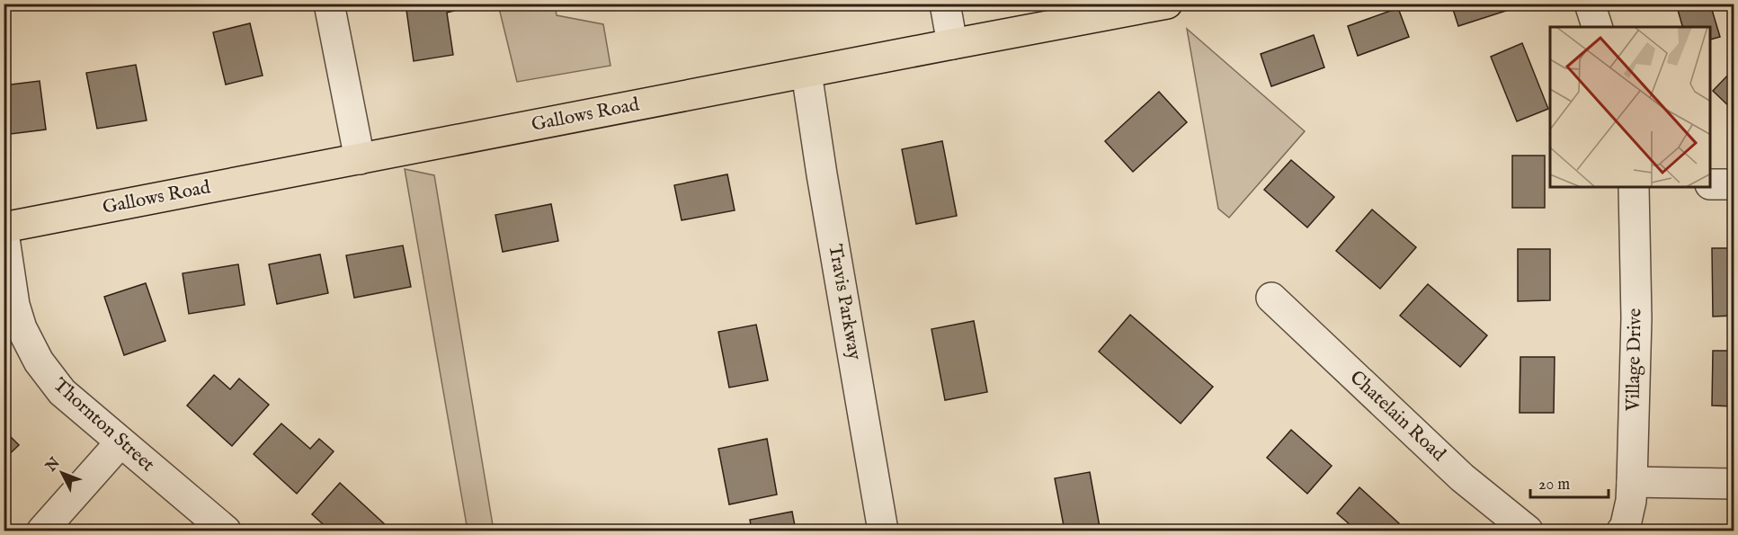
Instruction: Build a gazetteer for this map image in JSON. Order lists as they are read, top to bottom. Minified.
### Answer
{"streets":{"main road":["Gallows Road"],"street":["Travis Parkway","Village Drive","Chatelain Road","Thornton Street"]},"crossings":[["Gallows Road","Travis Parkway"]],"scale_bar":"20 m","north":"top left"}
